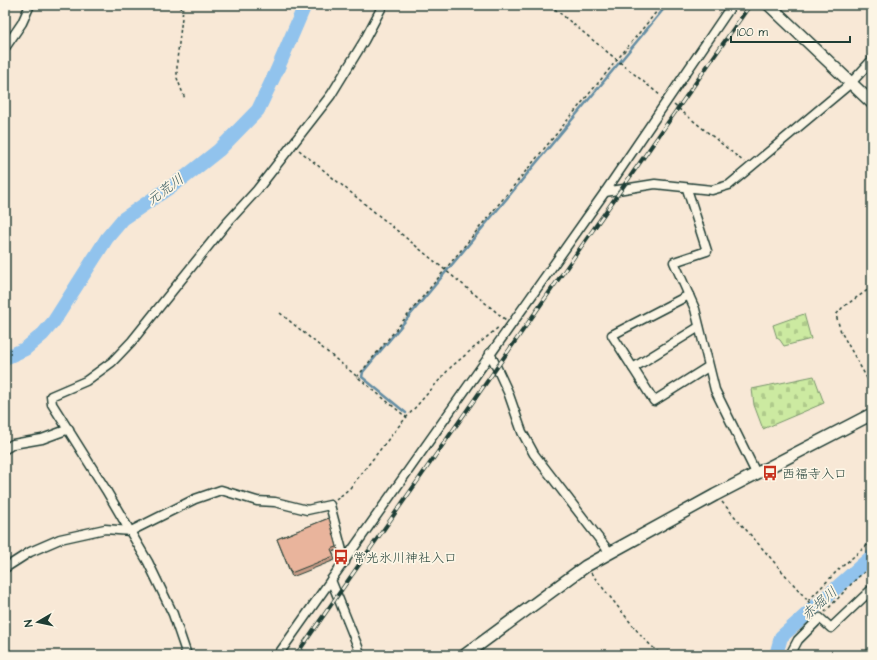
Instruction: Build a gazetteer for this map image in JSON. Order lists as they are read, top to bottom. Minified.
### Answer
{"water":["元荒川","赤堀川"],"places":{"bus stop":["西福寺入口","常光氷川神社入口"]},"scale_bar":"100 m","north":"left"}
